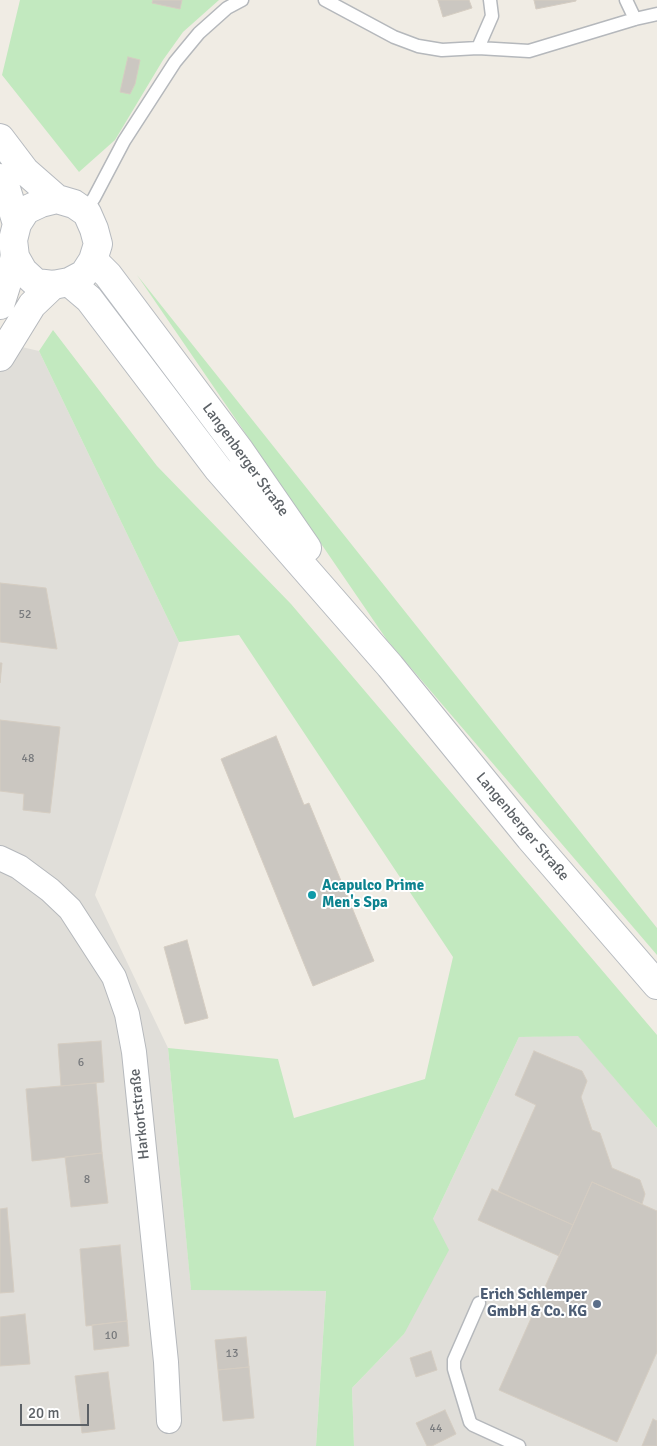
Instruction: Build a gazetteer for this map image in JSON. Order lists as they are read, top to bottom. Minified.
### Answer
{"streets":{"main road":["Langenberger Straße"],"street":["Harkortstraße"]},"places":["Acapulco Prime Men's Spa","Erich Schlemper GmbH & Co. KG"],"house_numbers":["52","48","6","8","10","13","44"],"scale_bar":"20 m"}
